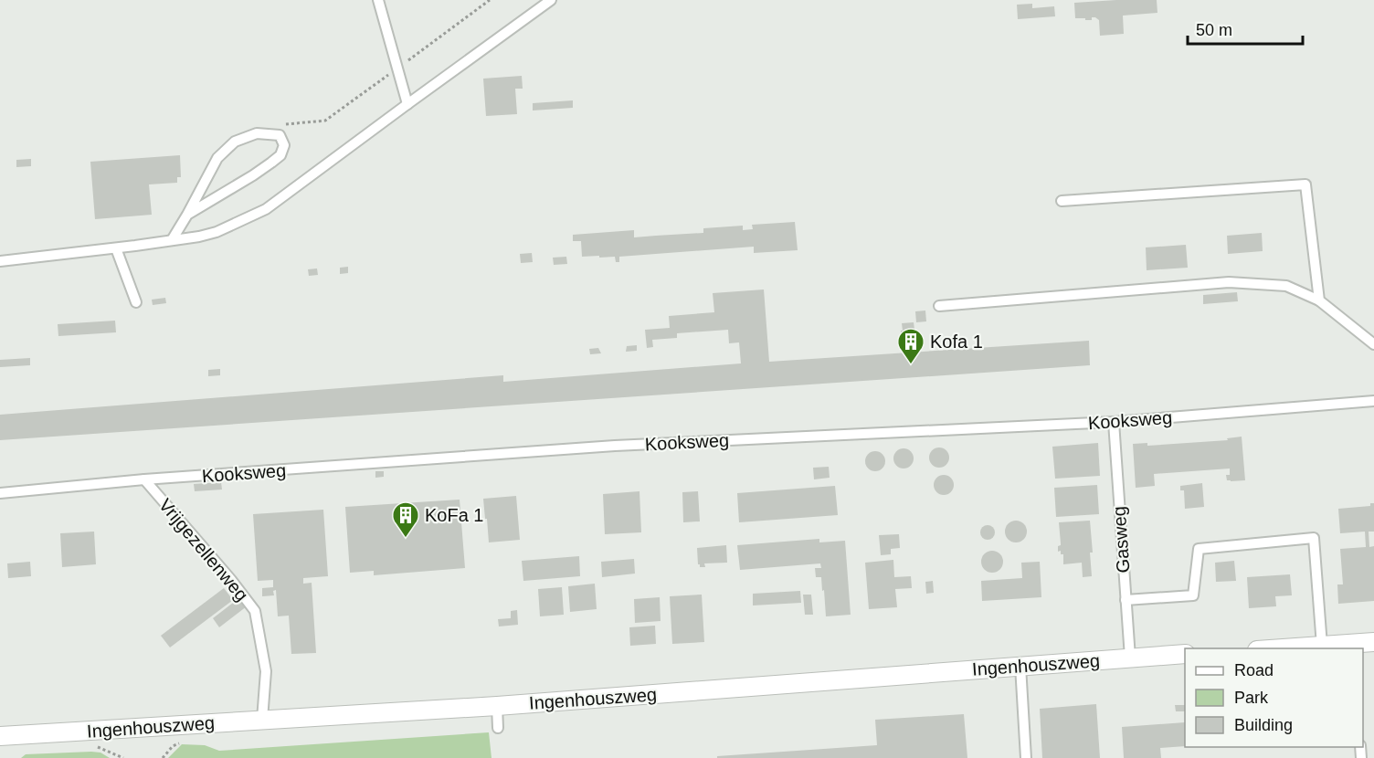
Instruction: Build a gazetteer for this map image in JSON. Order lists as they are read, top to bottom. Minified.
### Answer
{"streets":{"street":["Ingenhouszweg"],"lane":["Kooksweg","Gasweg","Vrijgezellenweg"]},"crossings":[["Kooksweg","Gasweg"],["Kooksweg","Vrijgezellenweg"],["Gasweg","Ingenhouszweg"],["Vrijgezellenweg","Ingenhouszweg"]],"places":{"building":["Kofa 1","KoFa 1"]},"legend":["Road","Park","Building"],"scale_bar":"50 m"}
